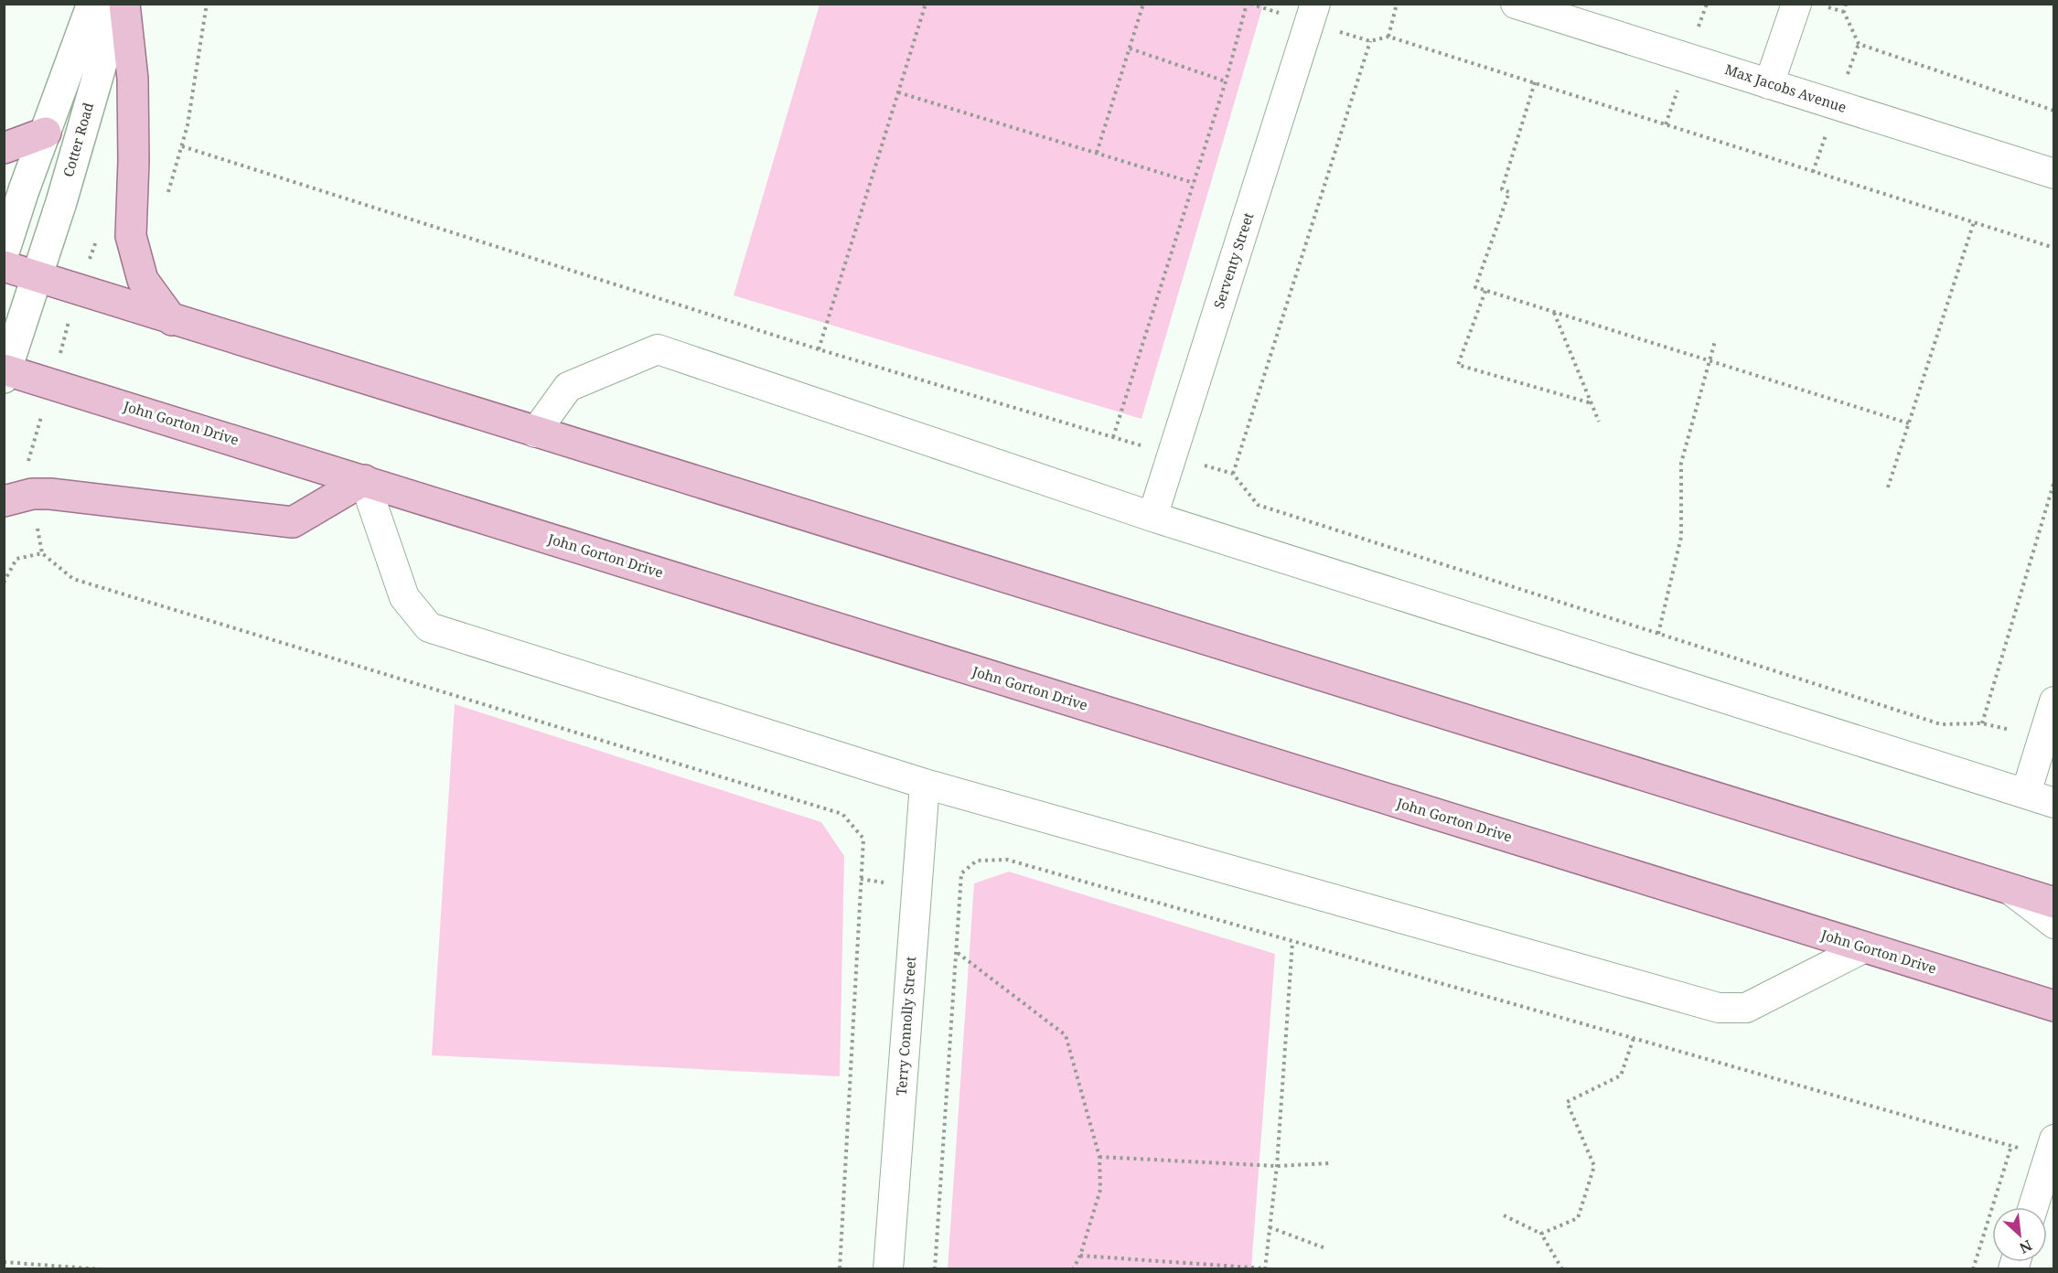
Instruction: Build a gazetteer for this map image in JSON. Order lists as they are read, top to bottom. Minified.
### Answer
{"streets":{"main road":["Cotter Road","John Gorton Drive"],"street":["Max Jacobs Avenue","Serventy Street","Terry Connolly Street"]},"crossings":[["Cotter Road","John Gorton Drive"]],"north":"bottom right"}
